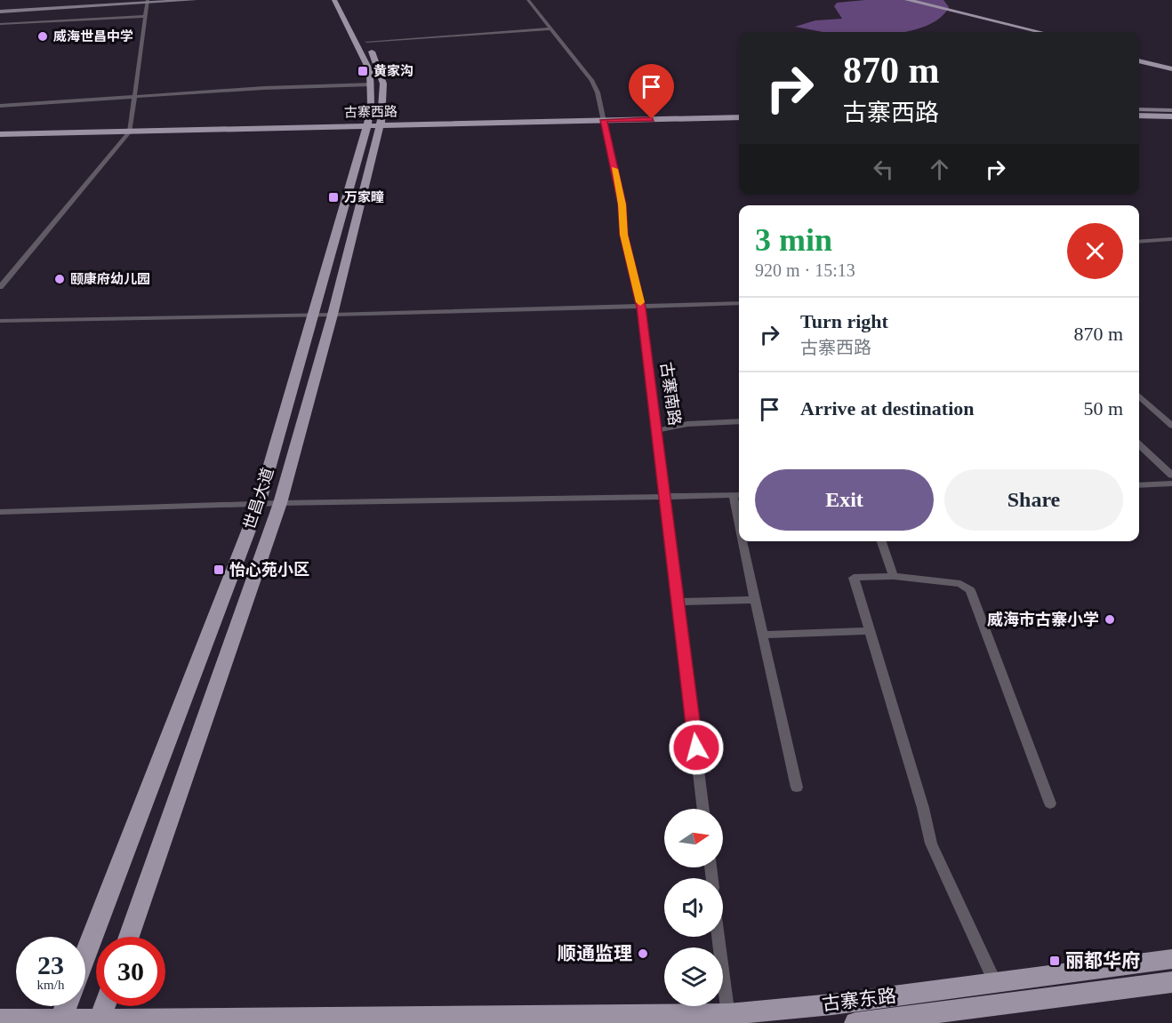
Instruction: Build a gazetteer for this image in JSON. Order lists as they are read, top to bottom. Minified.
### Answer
{"streets":{"main road":["古寨西路","世昌大道","古寨东路"],"street":["古寨南路"]},"crossings":[["古寨西路","古寨南路"],["古寨西路","世昌大道"]],"places":{"other":["威海世昌中学","颐康府幼儿园","威海市古寨小学","顺通监理"],"transit":["黄家沟","万家疃","怡心苑小区","丽都华府"]},"north":"right","page":{"turn":["870 m","古寨西路"],"heading":["3 min","920 m · 15:13"],"list":[{"name":"Turn right","note":"古寨西路","value":"870 m"},{"name":"Arrive at destination","value":"50 m"}],"buttons":["Exit","Share"],"speed":"23 km/h","limit":"30"}}
